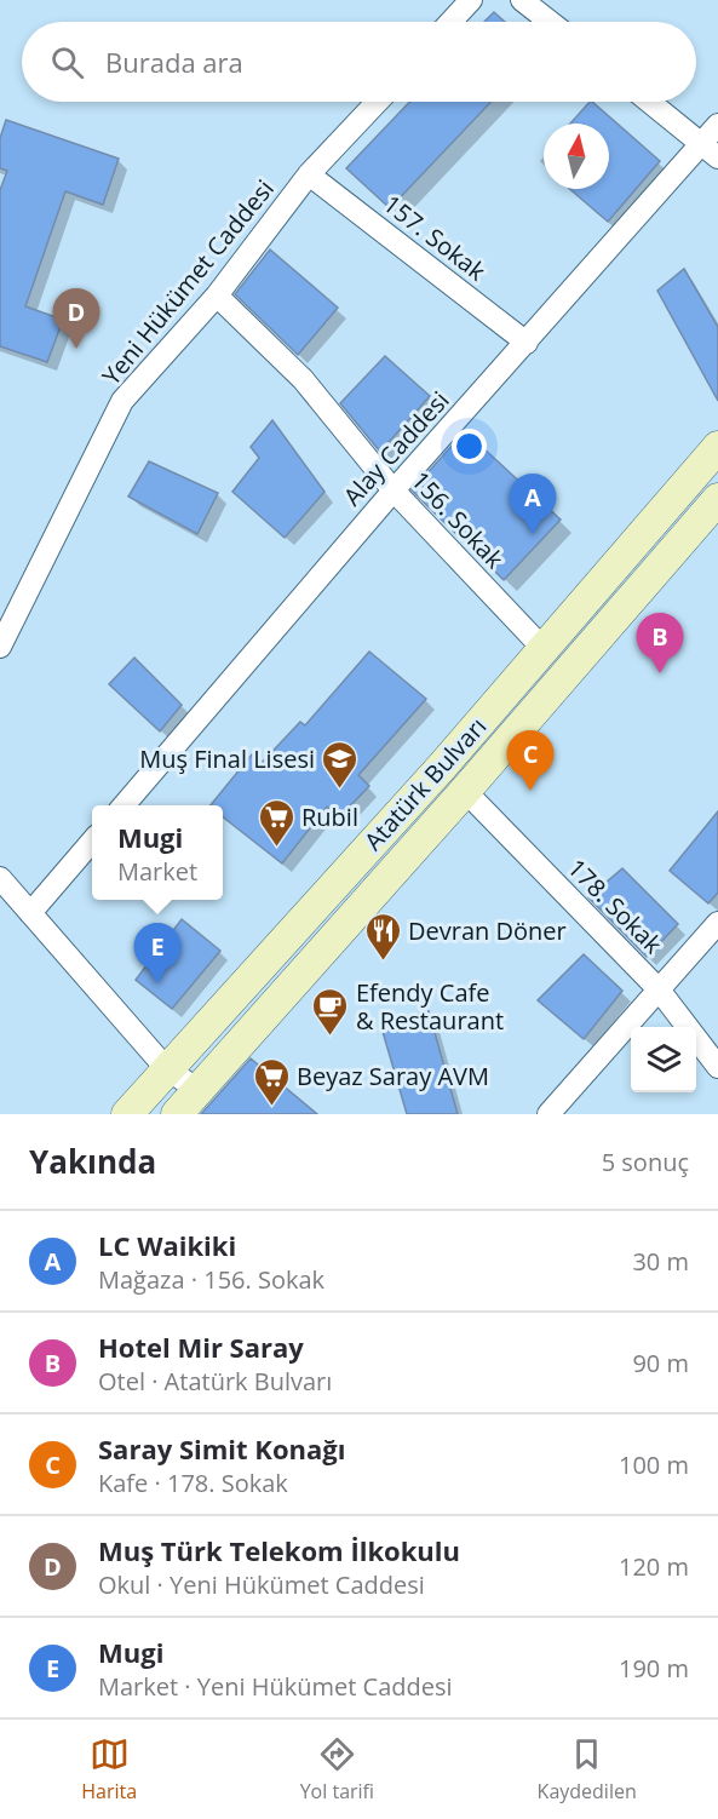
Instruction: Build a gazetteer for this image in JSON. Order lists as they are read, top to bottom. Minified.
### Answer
{"streets":{"main road":["Atatürk Bulvarı"],"street":["157. Sokak","Yeni Hükümet Caddesi","Alay Caddesi","156. Sokak","178. Sokak"]},"crossings":[["157. Sokak","Yeni Hükümet Caddesi"],["157. Sokak","Alay Caddesi"],["Yeni Hükümet Caddesi","156. Sokak"],["Alay Caddesi","156. Sokak"],["156. Sokak","Atatürk Bulvarı"],["Atatürk Bulvarı","178. Sokak"]],"places":{"school or university":["Muş Final Lisesi"],"supermarket":["Rubil","Beyaz Saray AVM"],"restaurant":["Devran Döner"],"cafe":["Efendy Cafe & Restaurant"]},"north":"top","page":{"search":"Burada ara","pins":["D","A","B","C","E"],"popup":["Mugi","Market"],"heading":["Yakında","5 sonuç"],"list":[{"mark":"A","name":"LC Waikiki","note":"Mağaza · 156. Sokak","value":"30 m"},{"mark":"B","name":"Hotel Mir Saray","note":"Otel · Atatürk Bulvarı","value":"90 m"},{"mark":"C","name":"Saray Simit Konağı","note":"Kafe · 178. Sokak","value":"100 m"},{"mark":"D","name":"Muş Türk Telekom İlkokulu","note":"Okul · Yeni Hükümet Caddesi","value":"120 m"},{"mark":"E","name":"Mugi","note":"Market · Yeni Hükümet Caddesi","value":"190 m"}],"nav":["Harita","Yol tarifi","Kaydedilen"]}}
